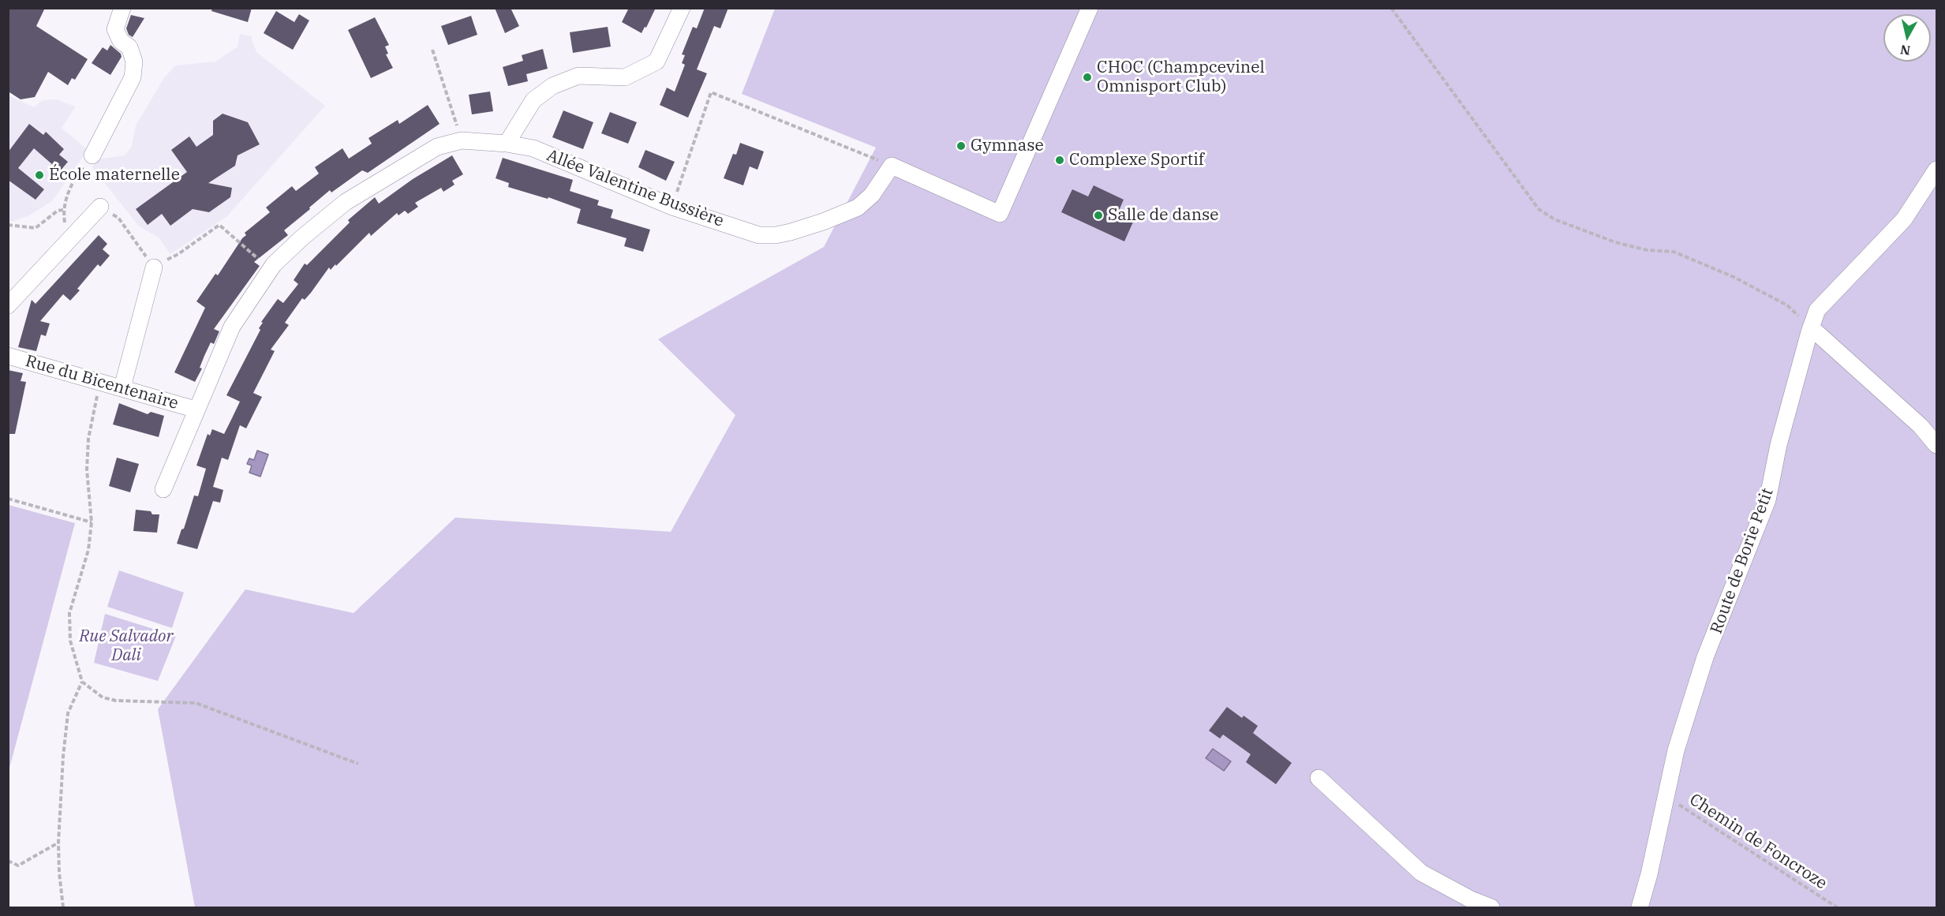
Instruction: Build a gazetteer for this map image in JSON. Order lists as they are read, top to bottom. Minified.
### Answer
{"streets":{"street":["Allée Valentine Bussière","Rue du Bicentenaire","Route de Borie Petit"],"path":["Chemin de Foncroze"]},"crossings":[["Route de Borie Petit","Chemin de Foncroze"]],"parks":["Rue Salvador Dali"],"places":["CHOC (Champcevinel Omnisport Club)","Gymnase","Complexe Sportif","École maternelle","Salle de danse"],"north":"bottom"}
